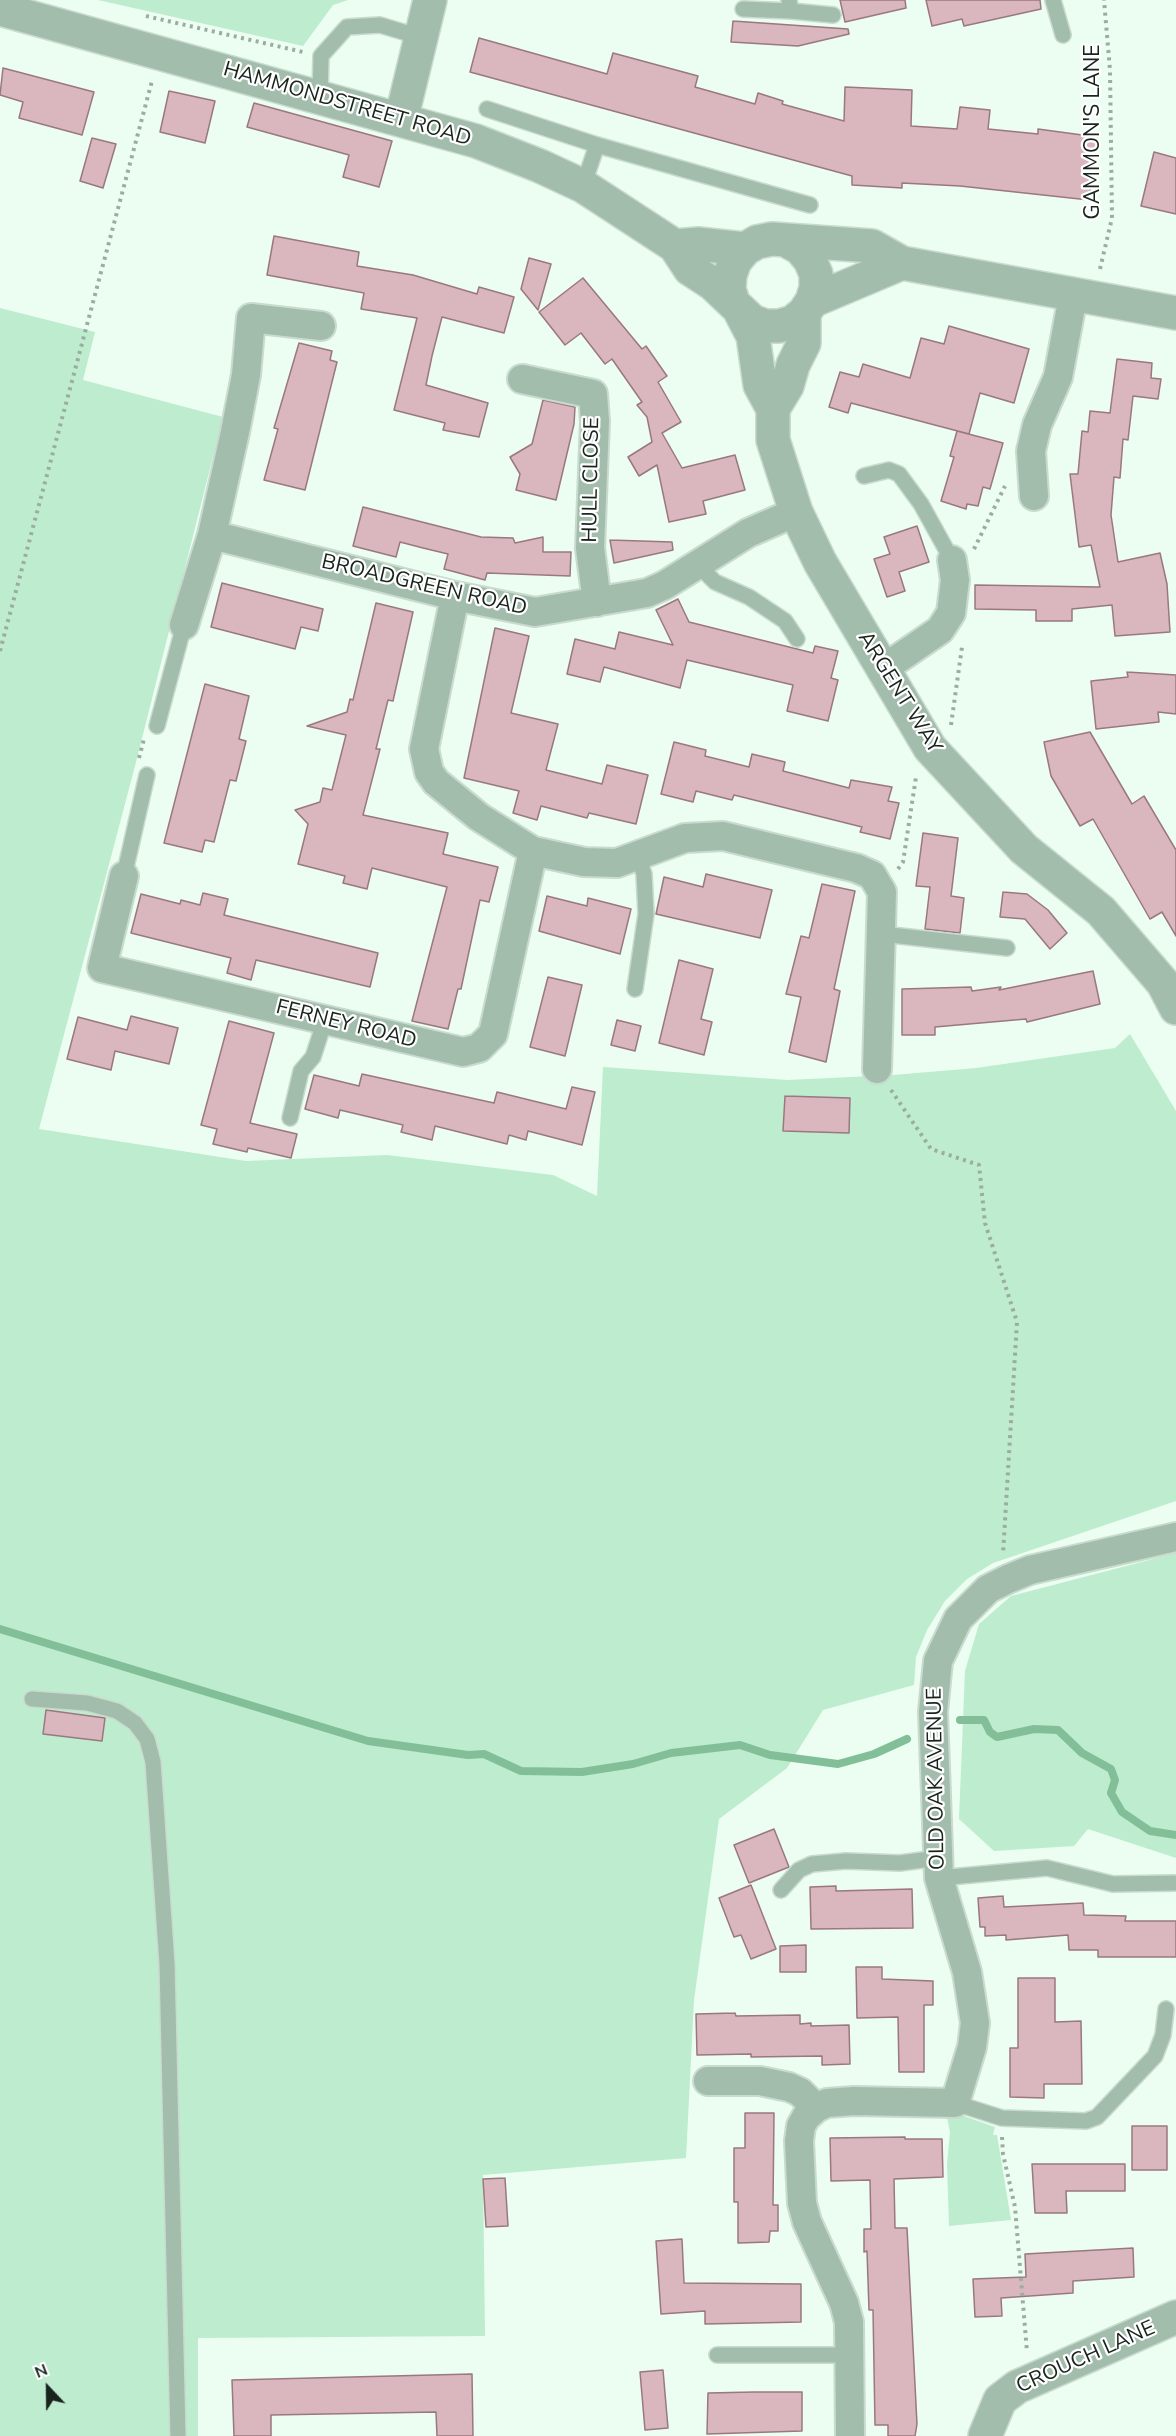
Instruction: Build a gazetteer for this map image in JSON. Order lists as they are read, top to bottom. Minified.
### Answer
{"streets":{"street":["HAMMONDSTREET ROAD","HULL CLOSE","BROADGREEN ROAD","ARGENT WAY","FERNEY ROAD","OLD OAK AVENUE","CROUCH LANE"],"path":["GAMMON'S LANE"]},"crossings":[["HAMMONDSTREET ROAD","ARGENT WAY"],["HULL CLOSE","BROADGREEN ROAD"],["BROADGREEN ROAD","ARGENT WAY"]],"north":"top"}
